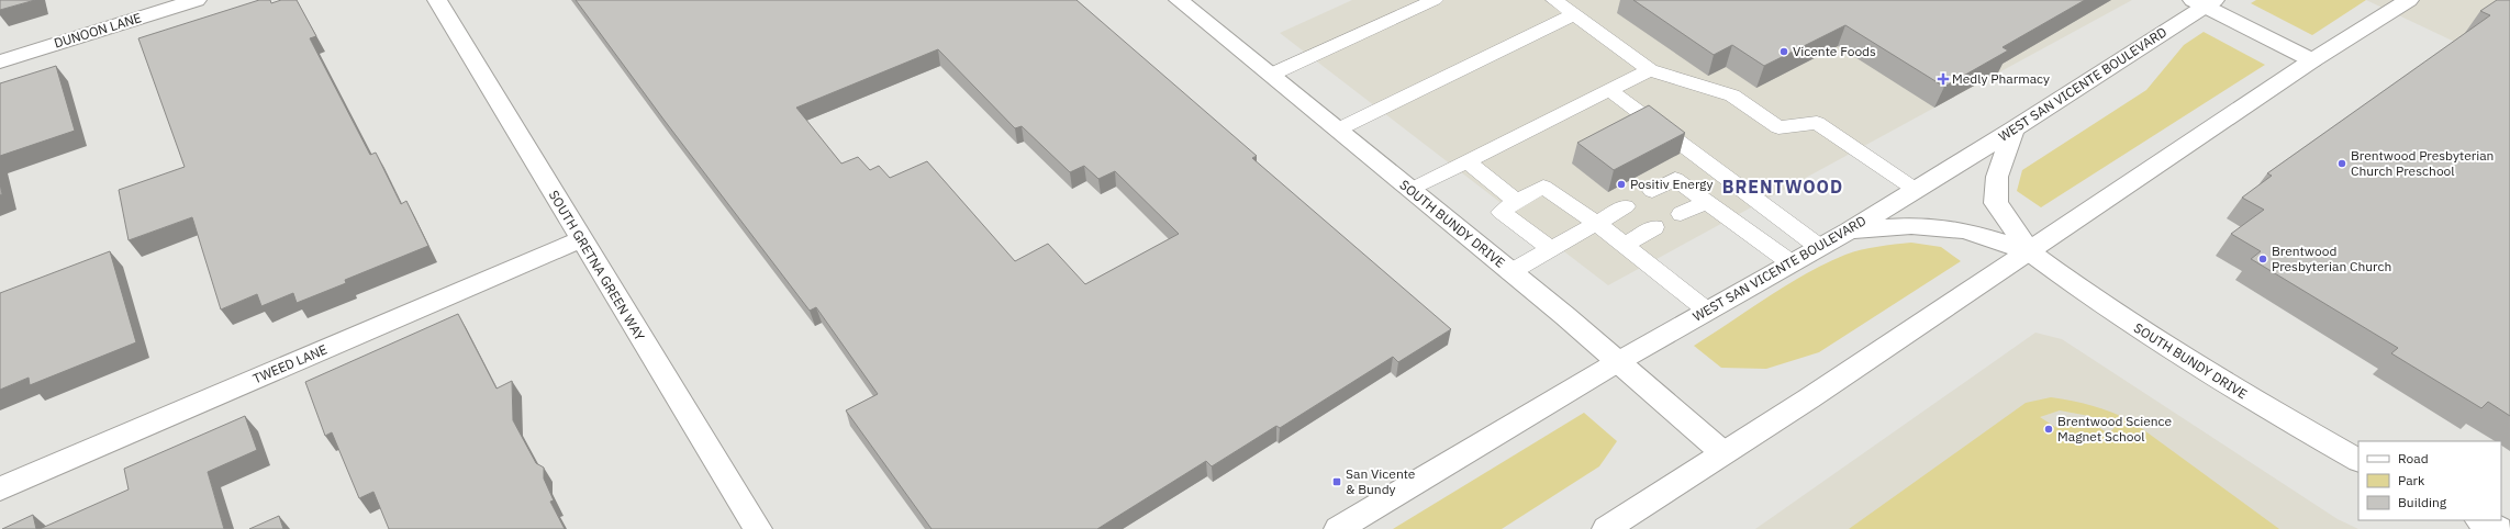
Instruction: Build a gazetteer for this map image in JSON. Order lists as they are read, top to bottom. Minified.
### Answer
{"streets":{"main road":["DUNOON LANE","WEST SAN VICENTE BOULEVARD","SOUTH BUNDY DRIVE","SOUTH GRETNA GREEN WAY","TWEED LANE"]},"crossings":[["WEST SAN VICENTE BOULEVARD","SOUTH BUNDY DRIVE"],["SOUTH GRETNA GREEN WAY","TWEED LANE"]],"districts":["BRENTWOOD"],"places":{"other":["Vicente Foods","Brentwood Presbyterian Church Preschool","Positiv Energy","Brentwood Presbyterian Church","Brentwood Science Magnet School"],"health":["Medly Pharmacy"],"transit":["San Vicente & Bundy"]},"legend":["Road","Park","Building"]}
